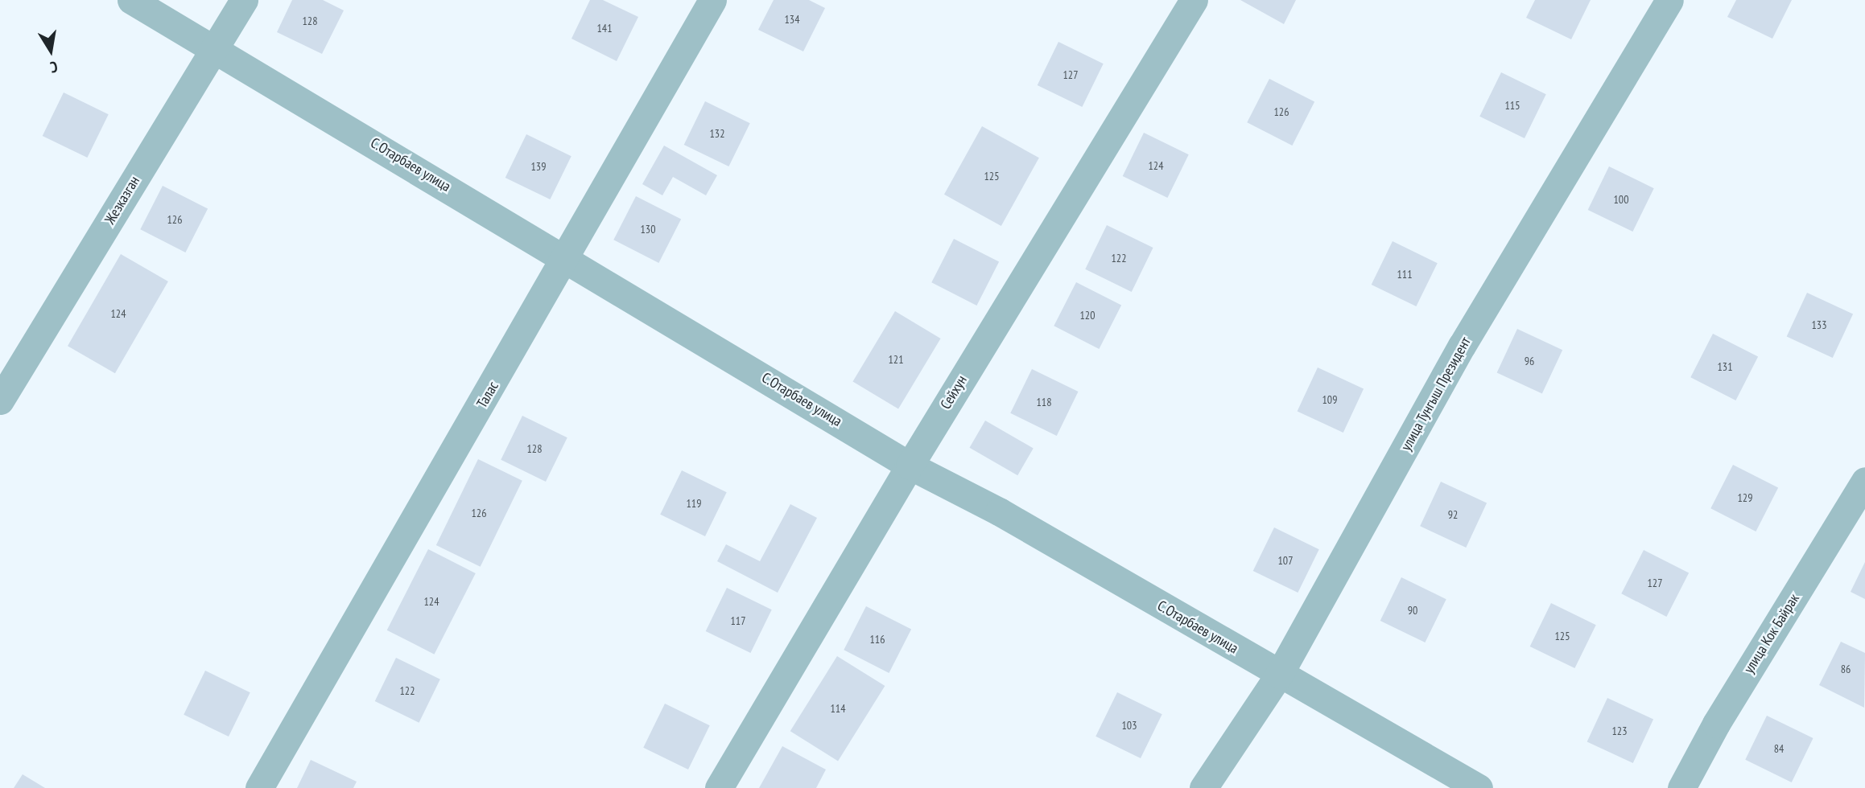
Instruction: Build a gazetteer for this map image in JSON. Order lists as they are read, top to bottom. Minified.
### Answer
{"streets":{"street":["С.Отарбаев улица","Жезказган","Сейхун","улица Тунгыш Президент","Талас","улица Кок Байрак"]},"crossings":[["С.Отарбаев улица","Жезказган"],["С.Отарбаев улица","Сейхун"],["С.Отарбаев улица","улица Тунгыш Президент"],["С.Отарбаев улица","Талас"]],"house_numbers":["134","128","141","127","115","126","132","124","139","125","100","126","130","122","111","124","120","133","121","96","131","109","118","128","129","119","126","92","107","127","124","90","117","125","116","86","122","114","103","123","84"],"north":"bottom"}
